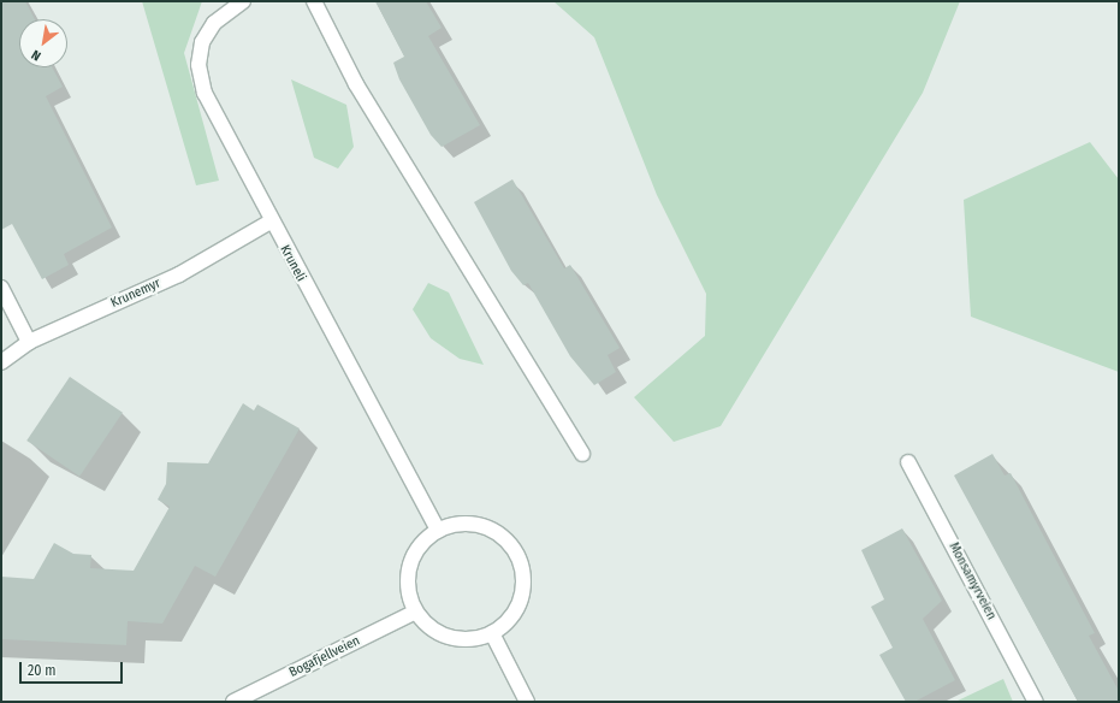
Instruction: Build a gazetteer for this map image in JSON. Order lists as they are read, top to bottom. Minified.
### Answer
{"streets":{"street":["Kruneli","Krunemyr","Monsamyrveien","Bogafjellveien"]},"crossings":[["Kruneli","Krunemyr"],["Kruneli","Bogafjellveien"]],"scale_bar":"20 m","north":"bottom left"}
